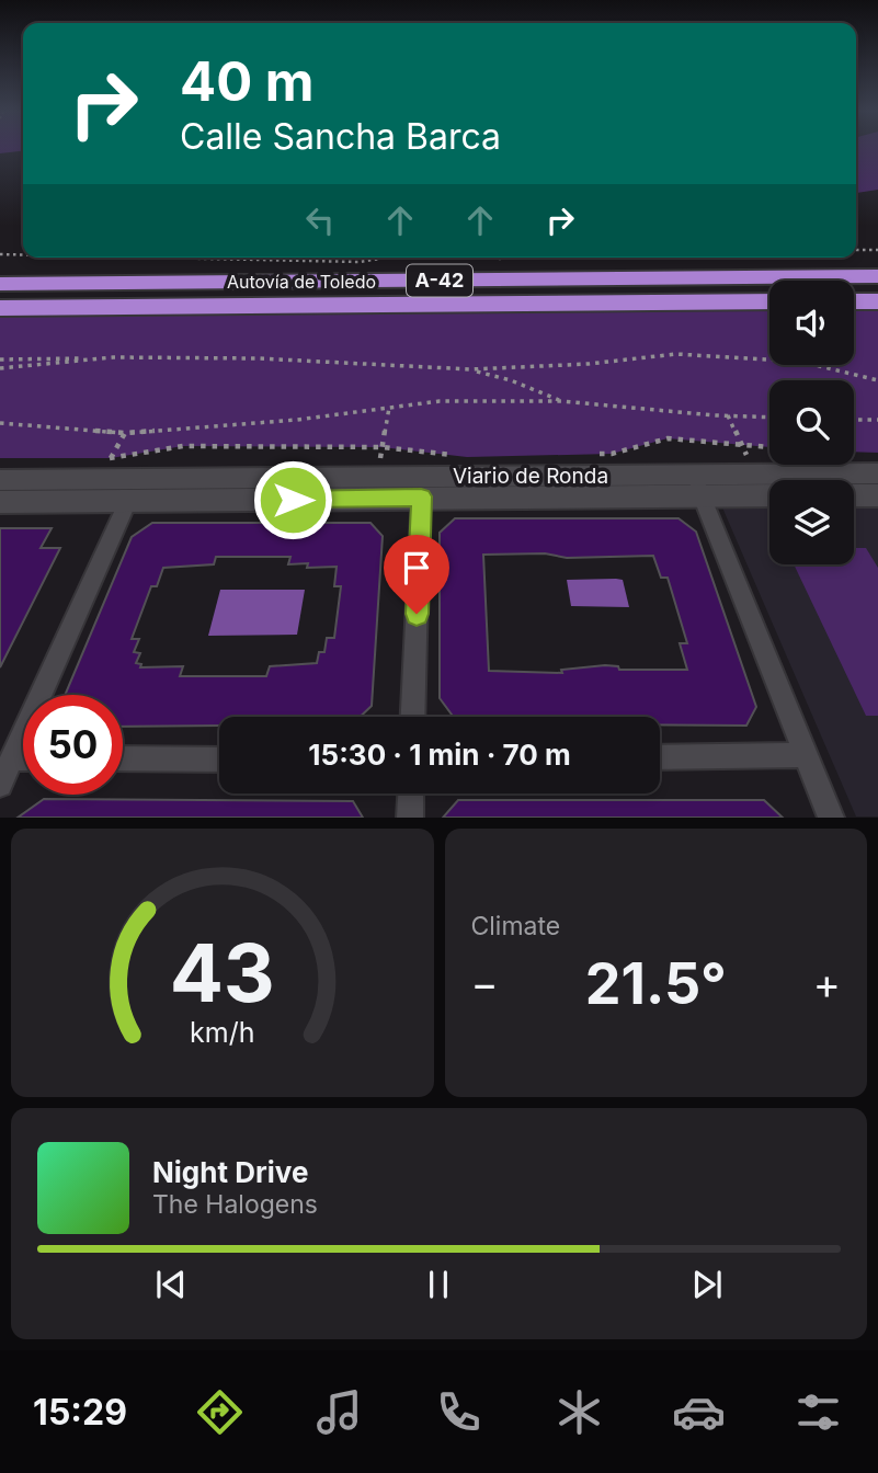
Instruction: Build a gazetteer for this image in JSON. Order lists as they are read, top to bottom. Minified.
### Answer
{"streets":{"highway":["A-42","Autovía de Toledo"],"main road":["Viario de Ronda"]},"page":{"turn":["40 m","Calle Sancha Barca"],"limit":"50","trip":"15:30 · 1 min · 70 m","tile":"Climate","heat":["−","21.5°","+"],"song":["Night Drive","The Halogens"],"tabs":"15:29","gauge":["43","km/h"]}}
